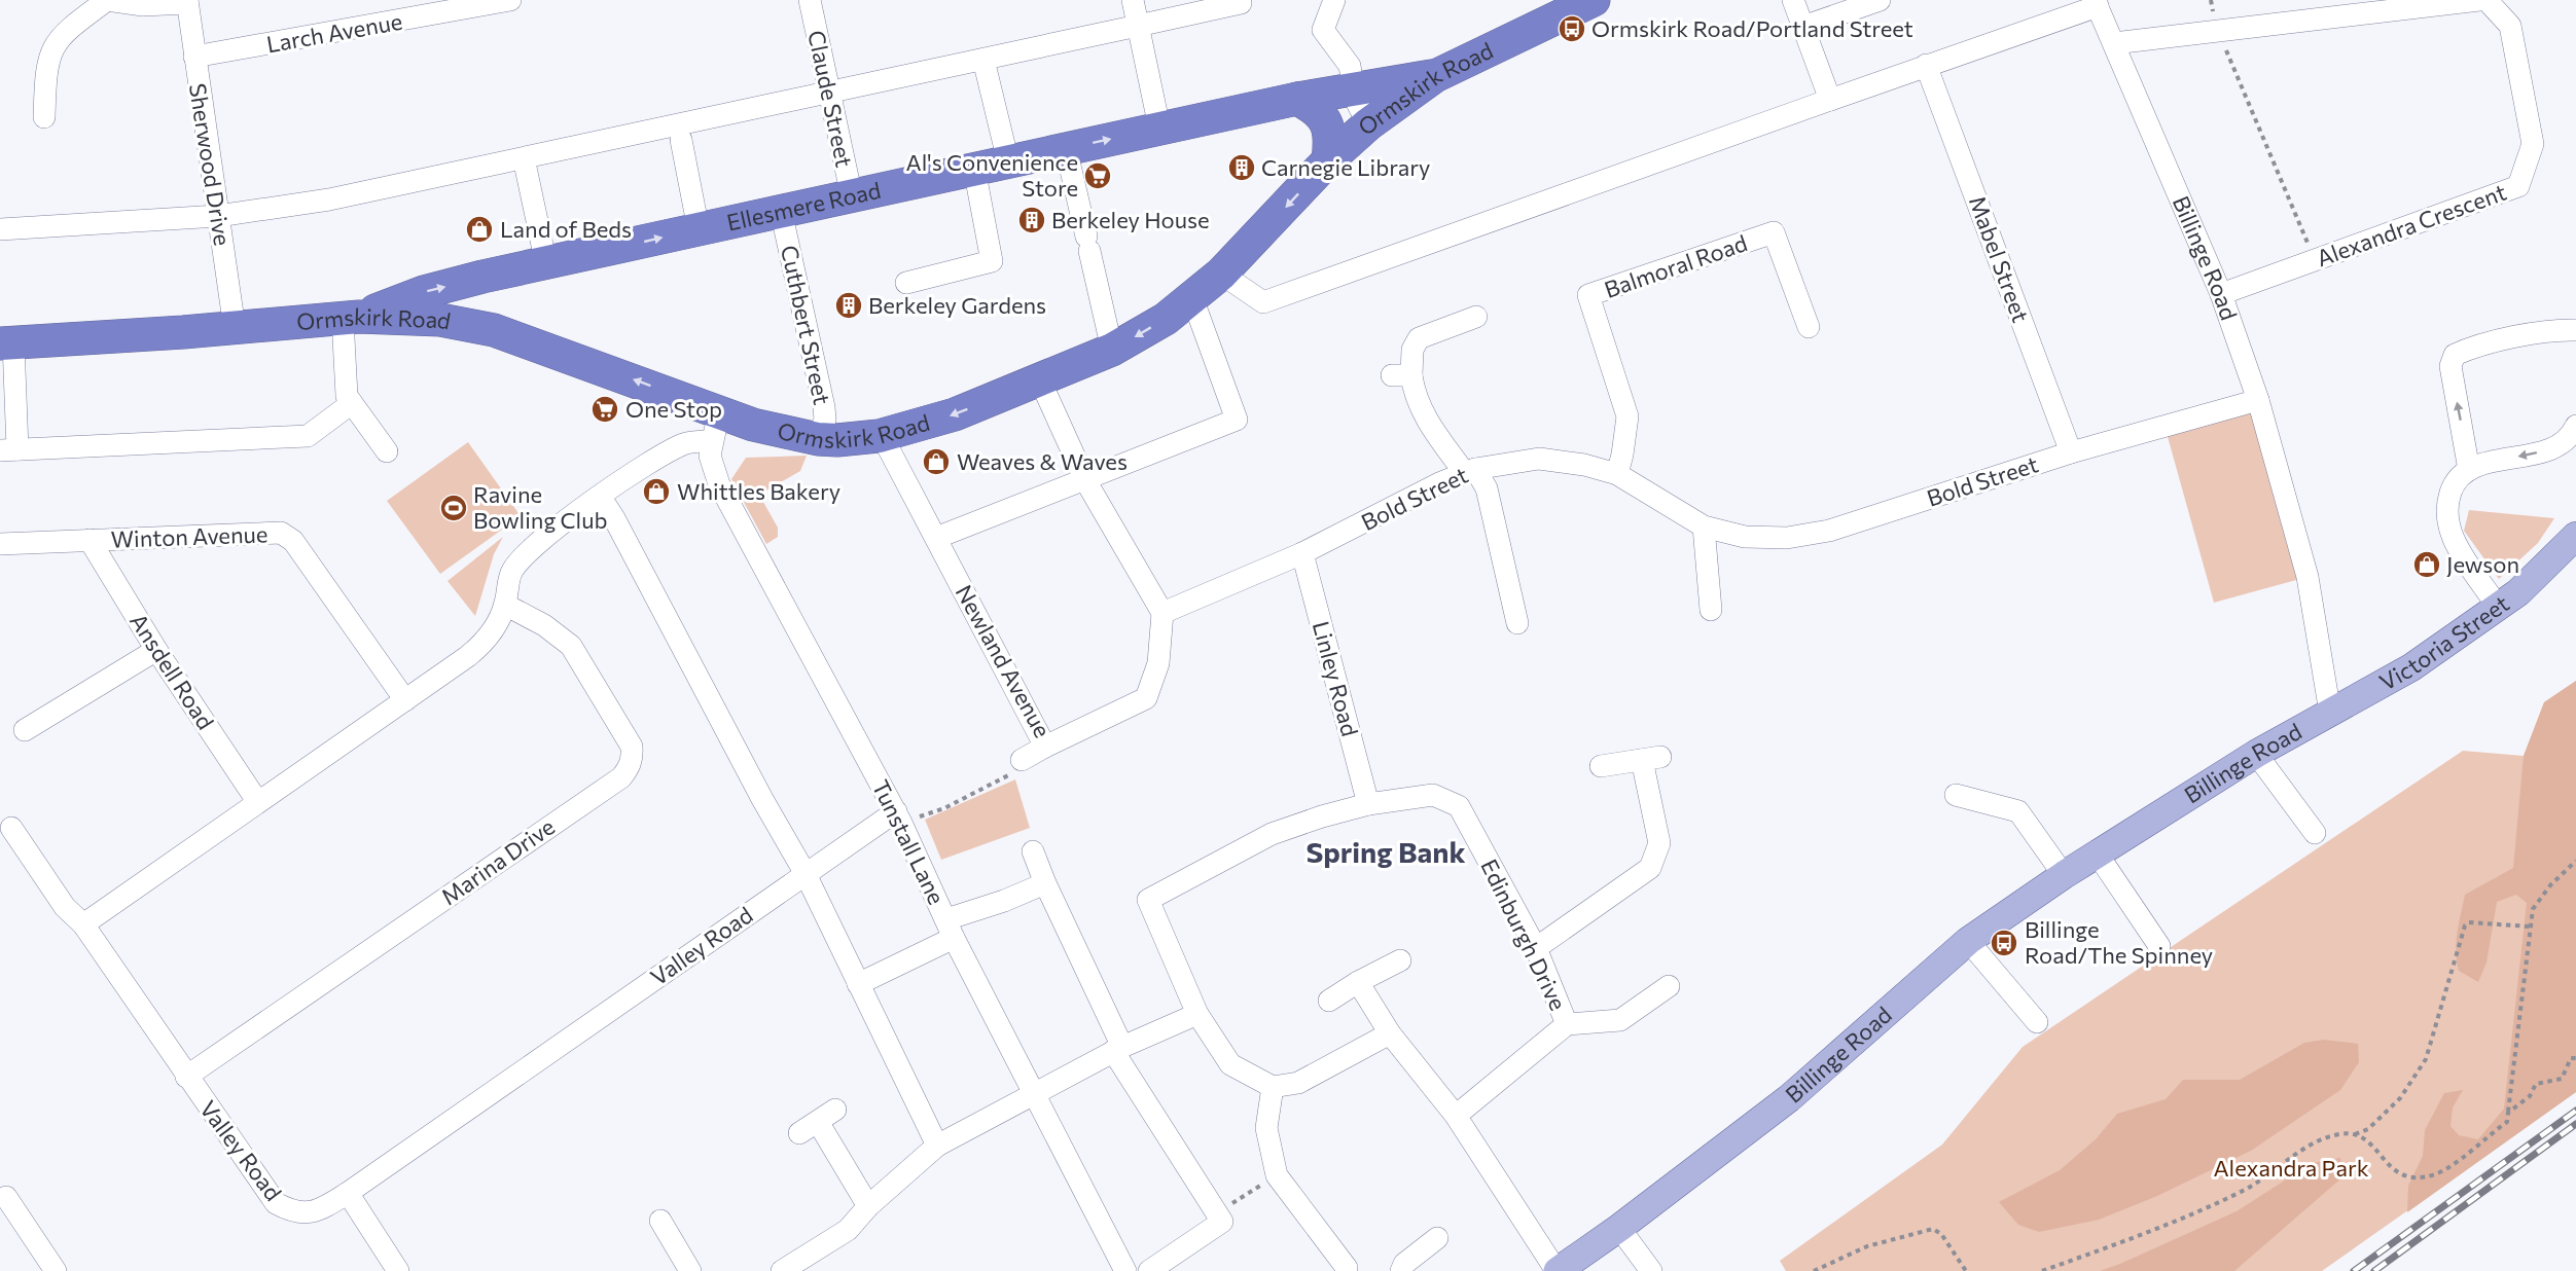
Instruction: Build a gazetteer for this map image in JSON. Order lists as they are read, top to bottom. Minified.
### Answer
{"streets":{"highway":["Ormskirk Road","Ellesmere Road"],"main road":["Billinge Road","Victoria Street"],"street":["Larch Avenue","Claude Street","Sherwood Drive","Alexandra Crescent","Mabel Street","Balmoral Road","Cuthbert Street","Bold Street","Winton Avenue","Newland Avenue","Ansdell Road","Linley Road","Tunstall Lane","Marina Drive","Edinburgh Drive","Valley Road"]},"crossings":[["Larch Avenue","Sherwood Drive"],["Ormskirk Road","Sherwood Drive"],["Ormskirk Road","Ellesmere Road"],["Ormskirk Road","Cuthbert Street"],["Ormskirk Road","Newland Avenue"],["Ormskirk Road","Tunstall Lane"],["Claude Street","Ellesmere Road"],["Ellesmere Road","Cuthbert Street"],["Alexandra Crescent","Billinge Road"],["Billinge Road","Bold Street"],["Billinge Road","Victoria Street"],["Mabel Street","Bold Street"],["Balmoral Road","Bold Street"],["Bold Street","Newland Avenue"],["Bold Street","Linley Road"],["Winton Avenue","Ansdell Road"],["Linley Road","Edinburgh Drive"],["Tunstall Lane","Valley Road"],["Marina Drive","Valley Road"]],"one_way":["Ellesmere Road"],"districts":["Spring Bank"],"parks":["Alexandra Park"],"places":{"bus stop":["Ormskirk Road/Portland Street","Billinge Road/The Spinney"],"building":["Carnegie Library","Berkeley House","Berkeley Gardens"],"supermarket":["Al's Convenience Store","One Stop"],"shop":["Land of Beds","Weaves & Waves","Whittles Bakery","Jewson"],"sports":["Ravine Bowling Club"]}}
